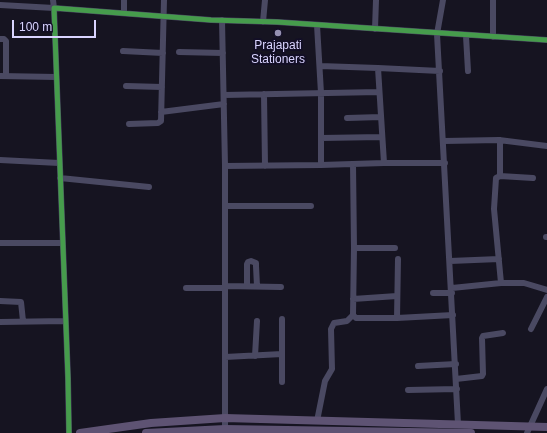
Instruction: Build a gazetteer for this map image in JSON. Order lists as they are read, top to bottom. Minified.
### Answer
{"places":["Prajapati Stationers"],"scale_bar":"100 m"}
